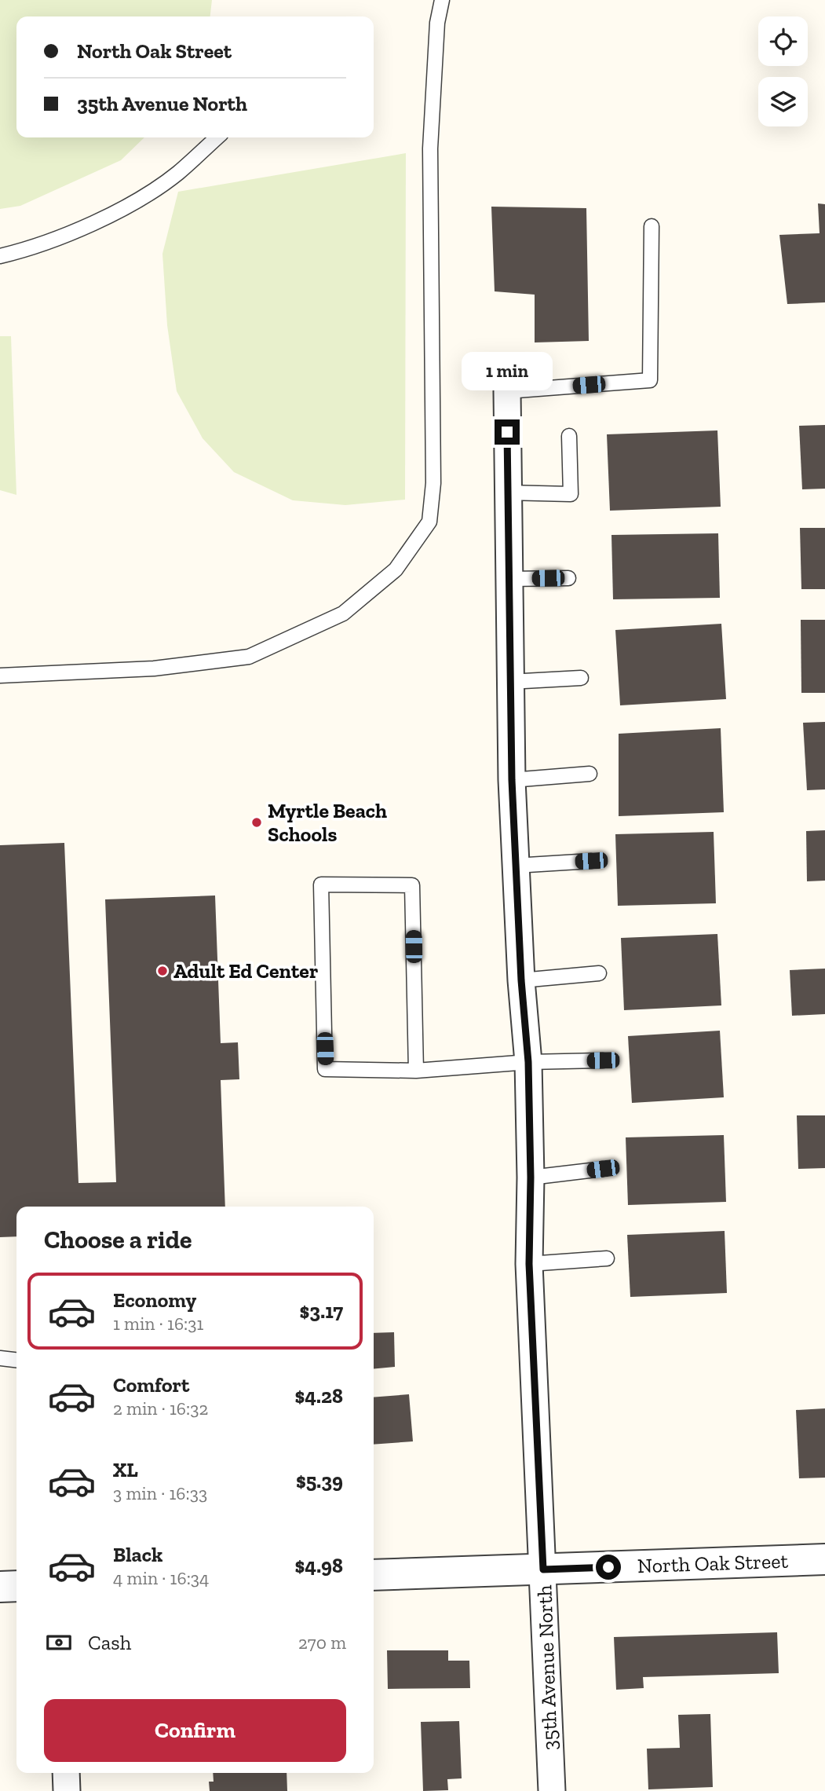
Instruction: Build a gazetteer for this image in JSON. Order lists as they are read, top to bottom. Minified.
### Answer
{"streets":{"street":["North Oak Street","35th Avenue North"]},"crossings":[["North Oak Street","35th Avenue North"]],"places":["Myrtle Beach Schools","Adult Ed Center"],"page":{"banner":["North Oak Street","35th Avenue North"],"bubble":"1 min","heading":"Choose a ride","list":[{"name":"Economy","note":"1 min · 16:31","value":"$3.17"},{"name":"Comfort","note":"2 min · 16:32","value":"$4.28"},{"name":"XL","note":"3 min · 16:33","value":"$5.39"},{"name":"Black","note":"4 min · 16:34","value":"$4.98"}],"pay":["Cash","270 m"],"buttons":"Confirm"}}
